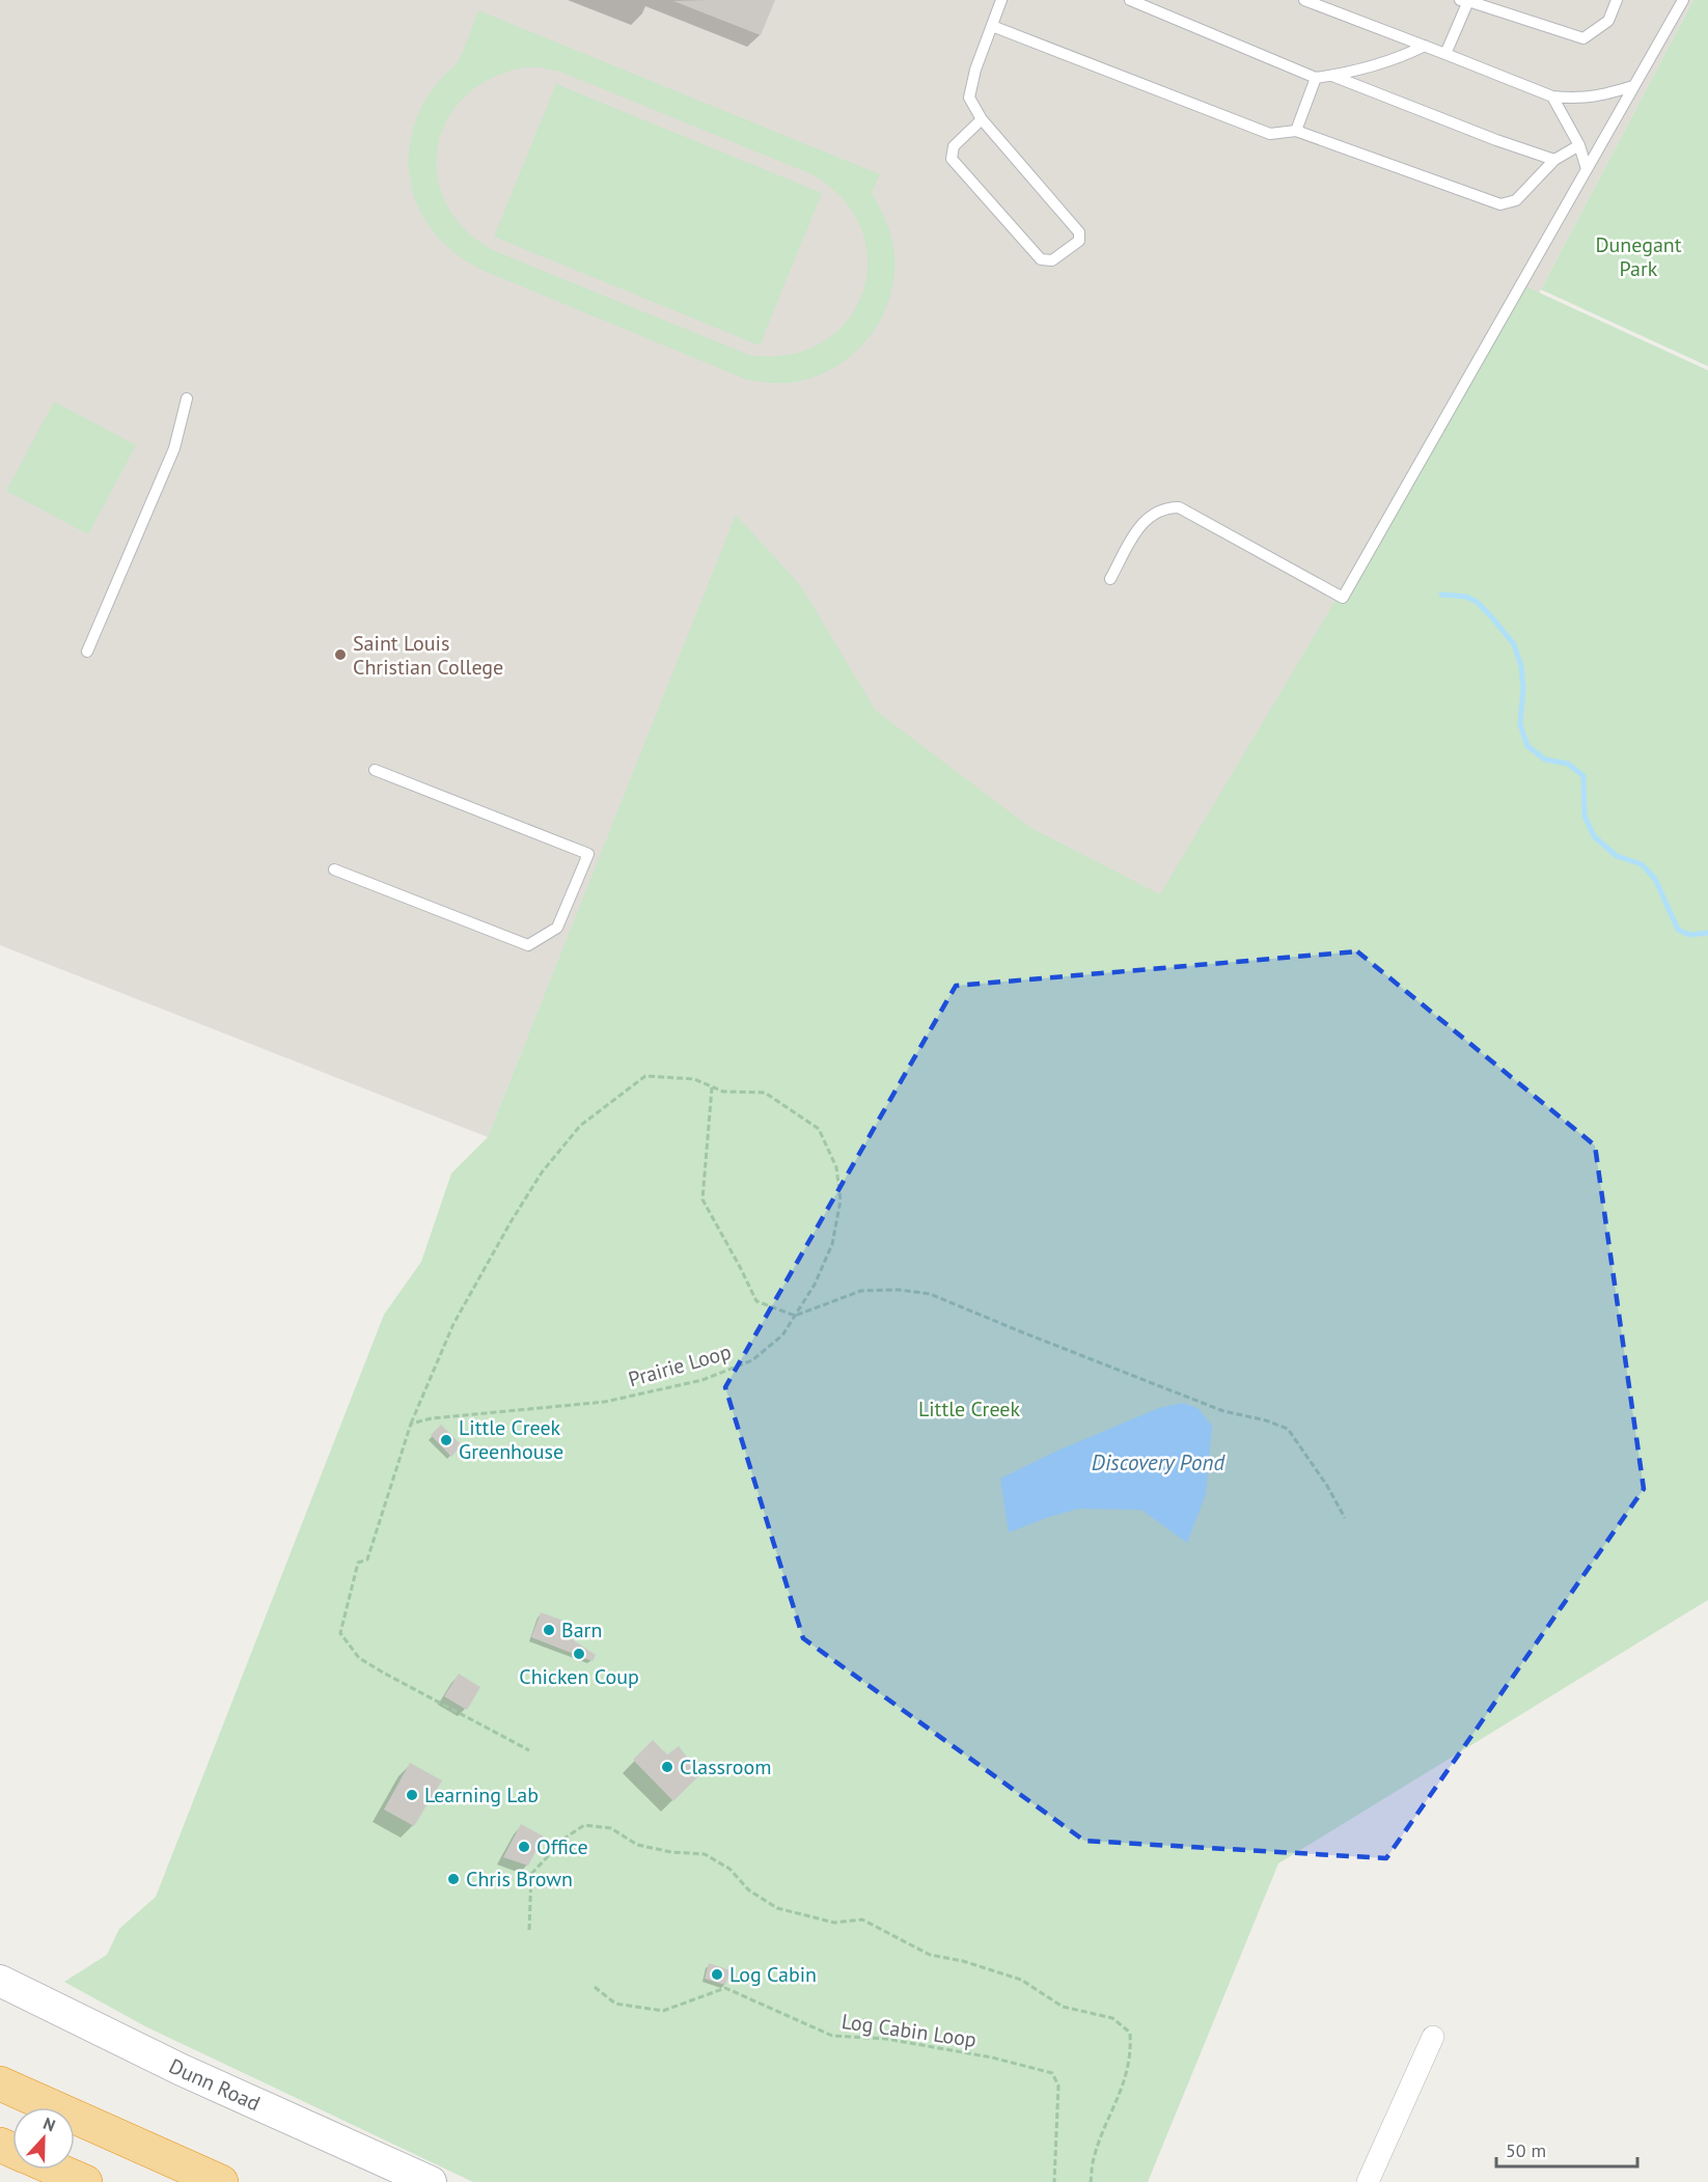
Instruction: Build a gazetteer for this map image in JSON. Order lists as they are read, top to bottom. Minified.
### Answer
{"streets":{"street":["Dunn Road"],"path":["Prairie Loop","Log Cabin Loop"]},"water":["Discovery Pond"],"parks":["Dunegant Park","Little Creek"],"places":["Saint Louis Christian College","Little Creek Greenhouse","Barn","Chicken Coup","Classroom","Learning Lab","Office","Chris Brown","Log Cabin"],"scale_bar":"50 m","north":"top"}
